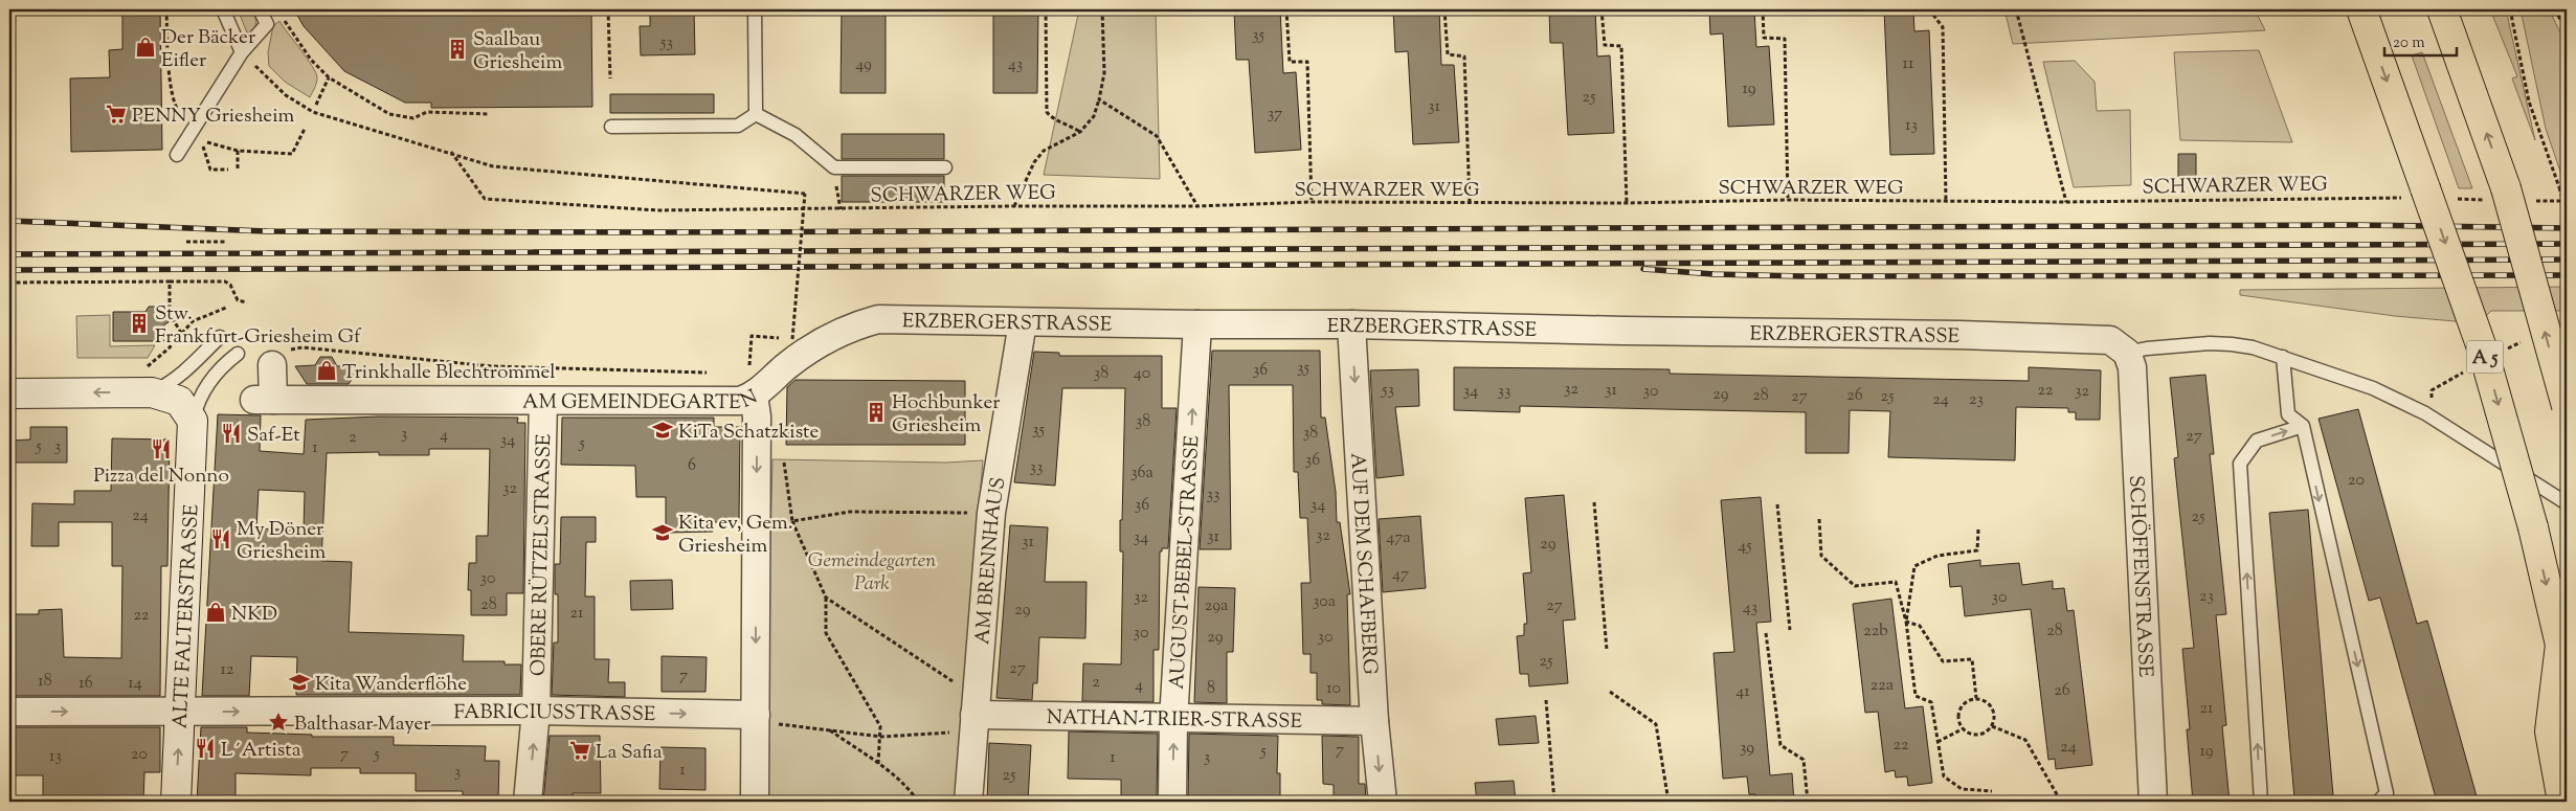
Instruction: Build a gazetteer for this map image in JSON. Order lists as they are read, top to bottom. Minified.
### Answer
{"streets":{"highway":["A 5"],"street":["ERZBERGERSTRASSE","AM GEMEINDEGARTEN","OBERE RÜTZELSTRASSE","AM BRENNHAUS","AUGUST-BEBEL-STRASSE","AUF DEM SCHAFBERG","SCHÖFFENSTRASSE","ALTE FALTERSTRASSE","FABRICIUSSTRASSE","NATHAN-TRIER-STRASSE"],"path":["SCHWARZER WEG"]},"crossings":[["ERZBERGERSTRASSE","AM GEMEINDEGARTEN"],["ERZBERGERSTRASSE","AM BRENNHAUS"],["ERZBERGERSTRASSE","AUGUST-BEBEL-STRASSE"],["ERZBERGERSTRASSE","AUF DEM SCHAFBERG"],["ERZBERGERSTRASSE","SCHÖFFENSTRASSE"],["AM GEMEINDEGARTEN","OBERE RÜTZELSTRASSE"],["AM GEMEINDEGARTEN","FABRICIUSSTRASSE"],["OBERE RÜTZELSTRASSE","FABRICIUSSTRASSE"],["AM BRENNHAUS","NATHAN-TRIER-STRASSE"],["AUGUST-BEBEL-STRASSE","NATHAN-TRIER-STRASSE"],["AUF DEM SCHAFBERG","NATHAN-TRIER-STRASSE"],["ALTE FALTERSTRASSE","FABRICIUSSTRASSE"]],"one_way":["AUGUST-BEBEL-STRASSE","AUF DEM SCHAFBERG","FABRICIUSSTRASSE"],"parks":["Gemeindegarten Park"],"places":{"shop":["Der Bäcker Eifler","Trinkhalle Blechtrommel","NKD"],"building":["Saalbau Griesheim","Stw. Frankfurt-Griesheim Gf","Hochbunker Griesheim"],"supermarket":["PENNY Griesheim","La Safia"],"school or university":["KiTa Schatzkiste","Kita ev, Gem. Griesheim","Kita Wanderflöhe"],"restaurant":["Saf-Et","Pizza del Nonno","My Döner Griesheim","L´Artista"],"place":["Balthasar Mayer"]},"house_numbers":["35","53","11","49","43","19","25","31","37","13","35","36","38","40","32","53","31","22","34","33","30","32","29","28","26","27","25","24","23","38","35","38","3","4","27","2","34","5","5","3","1","36","6","33","36a","20","32","33","36","34","24","25","32","31","34","47a","31","29","45","47","30","23","32","30","30a","28","29a","27","43","29","21","22","22b","28","30","29","30","25","27","12","7","18","2","16","14","4","22a","8","10","26","41","21","22","24","39","7","5","19","20","7","5","13","1","3","1","3","25"],"scale_bar":"20 m"}
